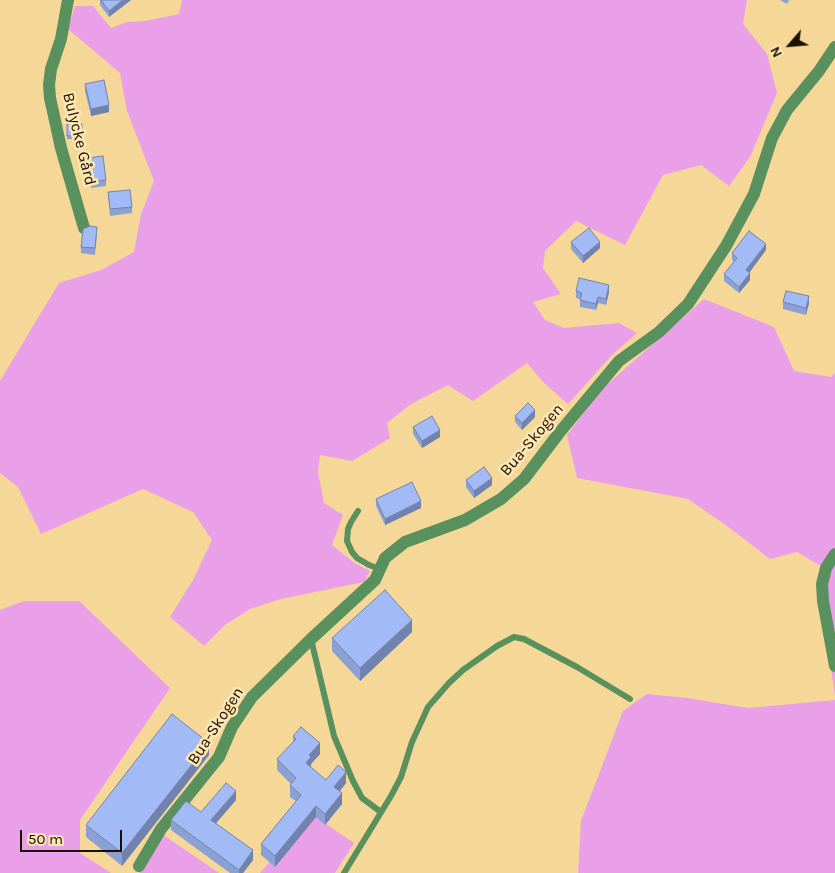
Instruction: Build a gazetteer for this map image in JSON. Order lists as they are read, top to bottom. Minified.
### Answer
{"streets":{"street":["Bulycke Gård","Bua-Skogen"]},"scale_bar":"50 m","north":"bottom left"}
